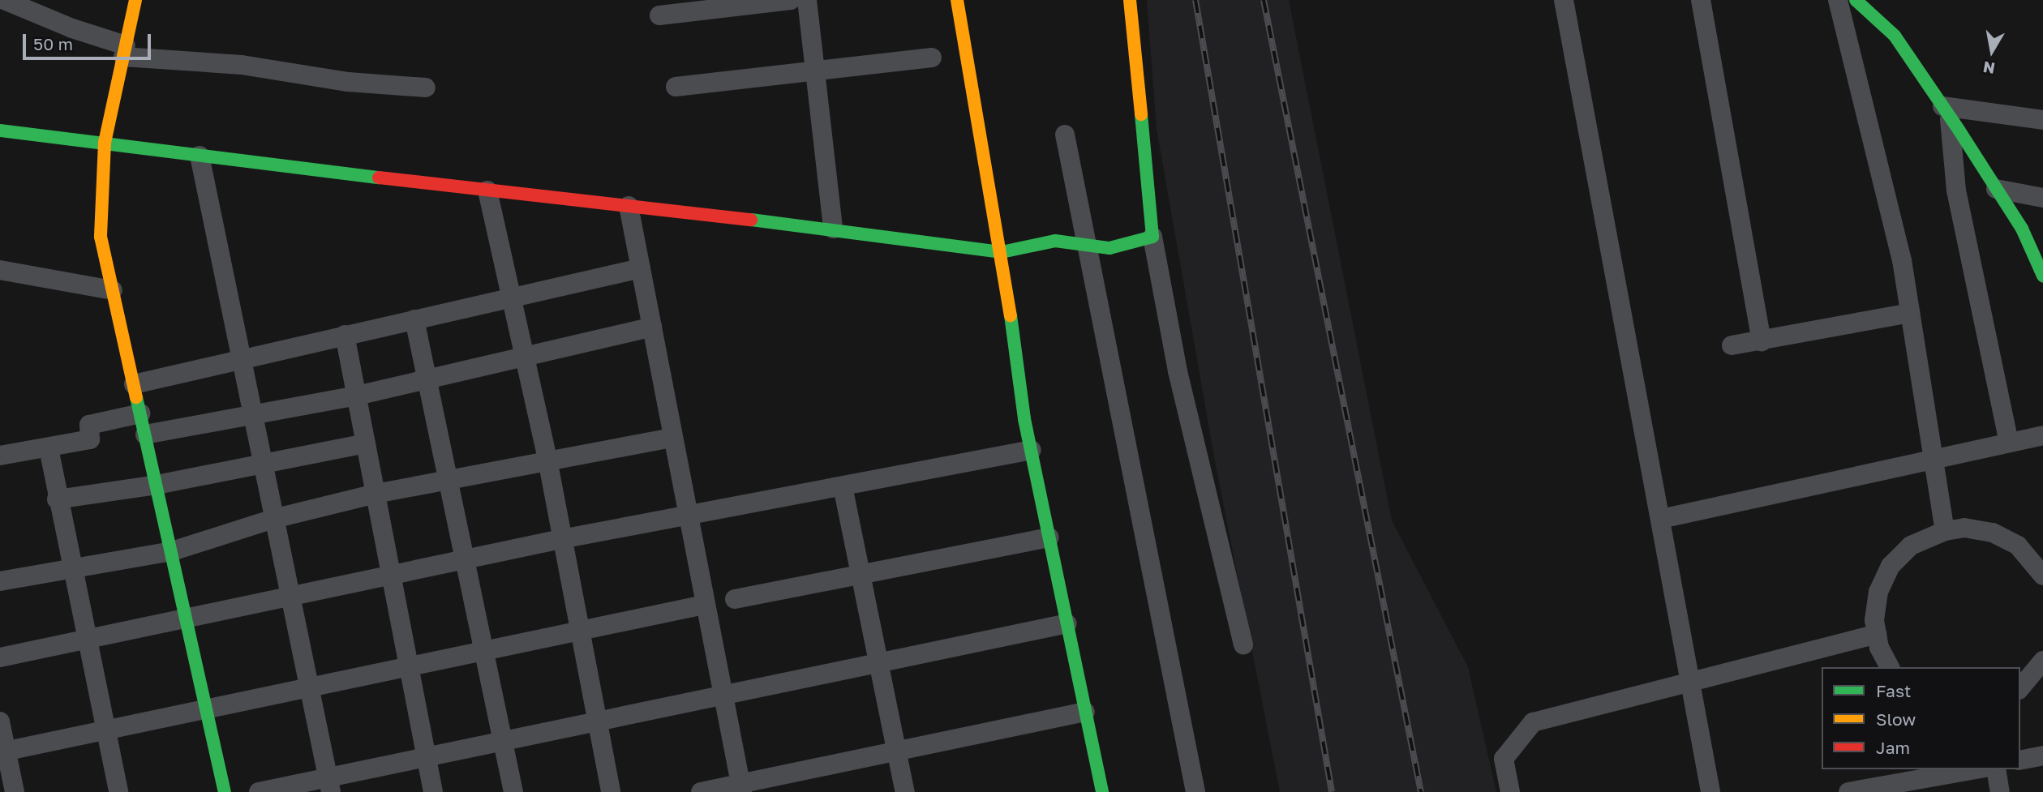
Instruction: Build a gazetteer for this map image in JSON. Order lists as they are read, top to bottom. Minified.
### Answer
{"legend":["Fast","Slow","Jam"],"scale_bar":"50 m","north":"bottom"}
